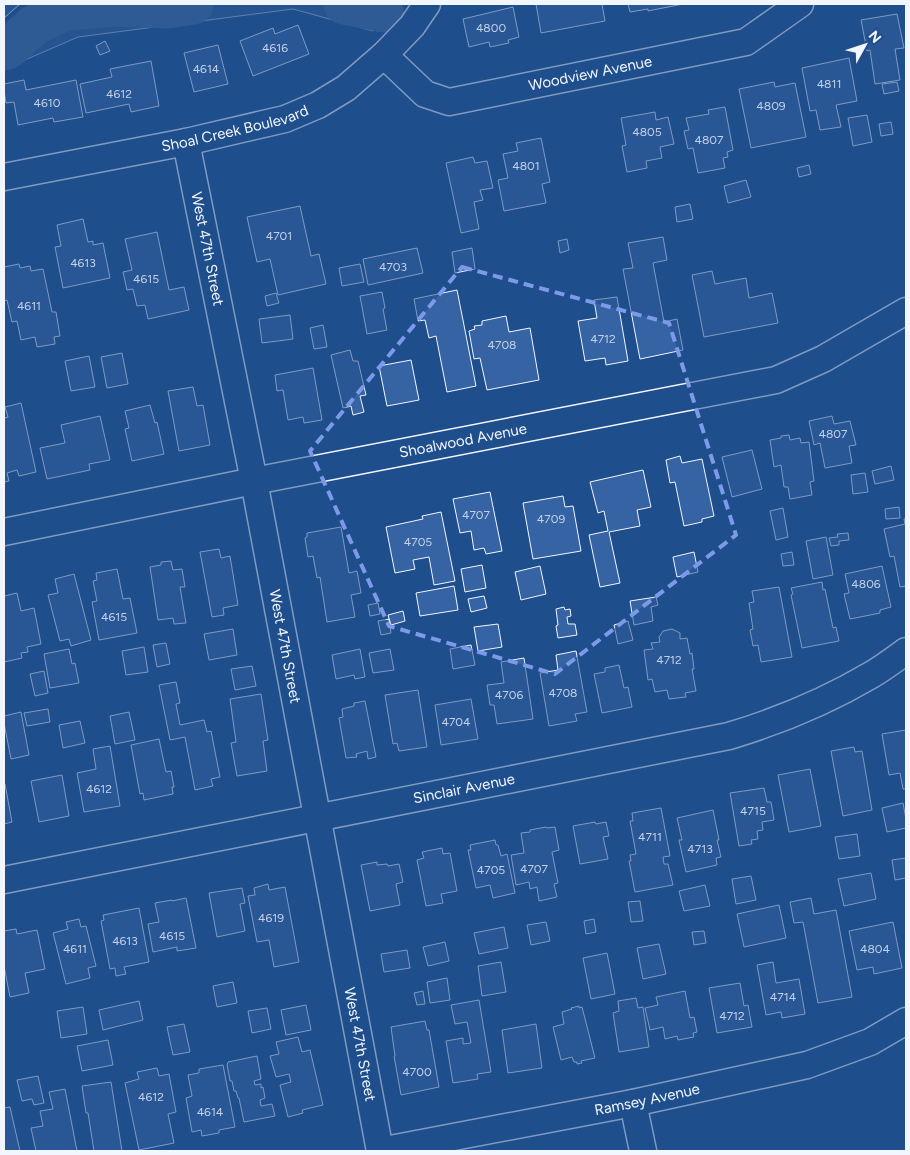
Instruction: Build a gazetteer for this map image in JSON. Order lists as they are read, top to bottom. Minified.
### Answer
{"streets":{"street":["Woodview Avenue","Shoal Creek Boulevard","West 47th Street","Shoalwood Avenue","Sinclair Avenue","Ramsey Avenue"]},"crossings":[["Woodview Avenue","Shoal Creek Boulevard"],["Shoal Creek Boulevard","West 47th Street"],["West 47th Street","Shoalwood Avenue"],["West 47th Street","Sinclair Avenue"],["West 47th Street","Ramsey Avenue"]],"house_numbers":["4800","4616","4614","4811","4612","4610","4809","4805","4807","4801","4701","4613","4703","4615","4611","4712","4708","4807","4707","4709","4705","4806","4615","4712","4708","4706","4704","4612","4715","4711","4713","4707","4705","4619","4615","4613","4611","4804","4714","4712","4700","4612","4614"],"north":"top right"}
